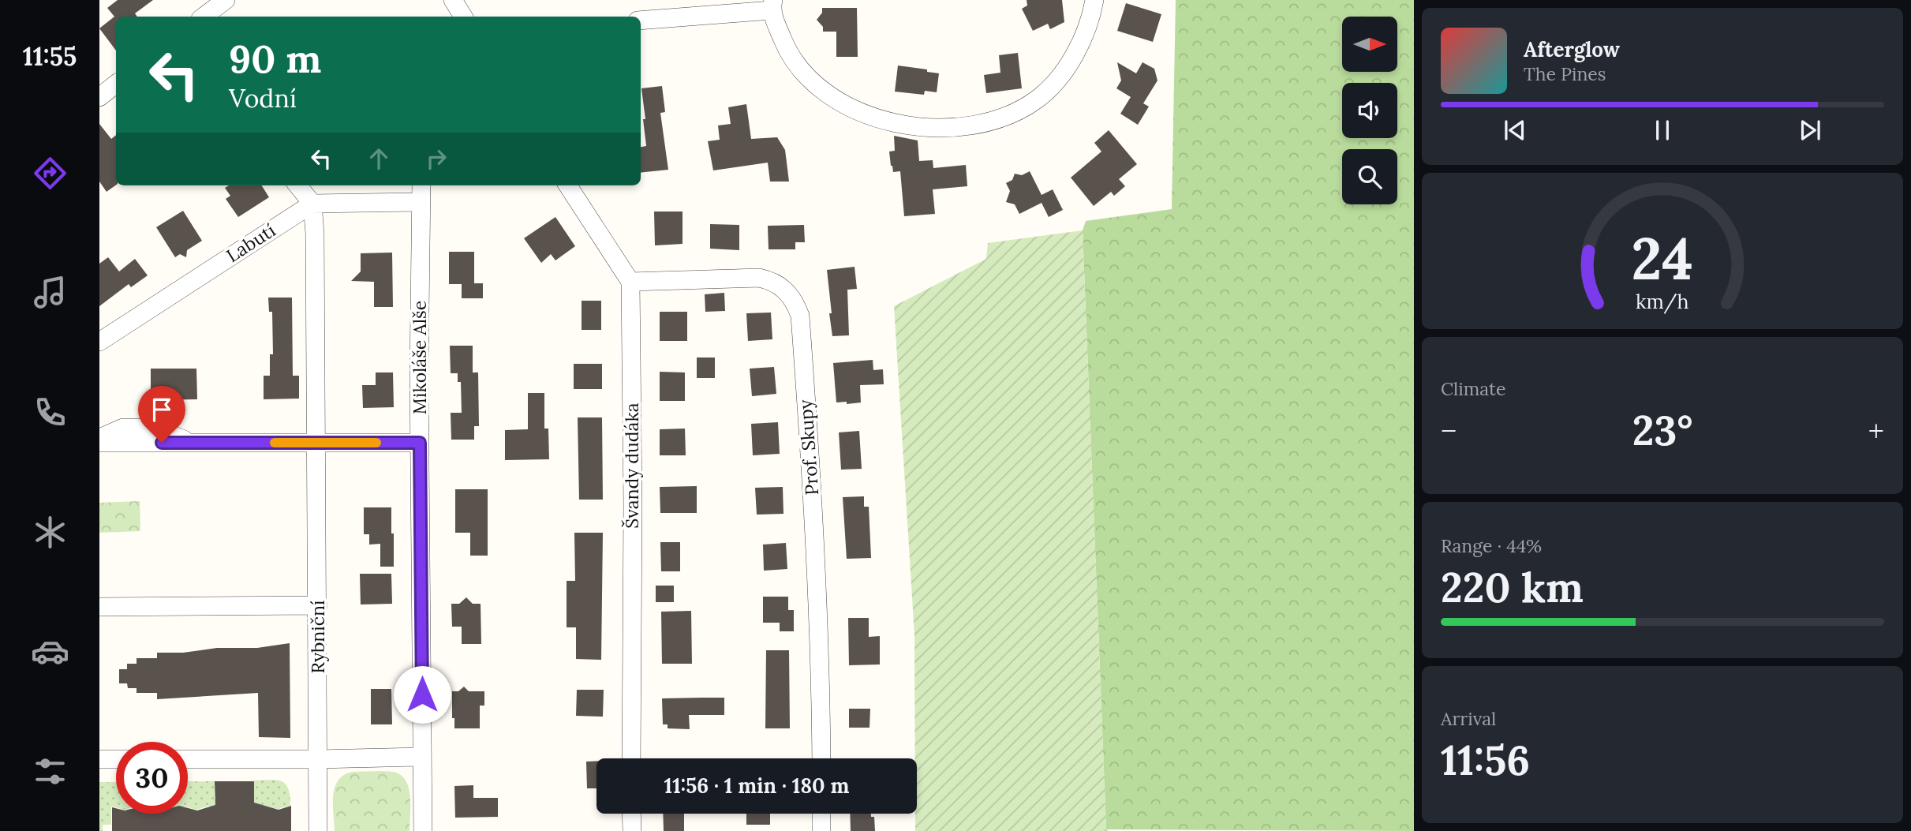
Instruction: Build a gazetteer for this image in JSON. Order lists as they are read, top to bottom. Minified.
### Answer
{"streets":{"street":["Labutí","Mikoláše Alše","Prof. Skupy","Švandy dudáka","Rybniční"]},"crossings":[["Labutí","Rybniční"],["Prof. Skupy","Švandy dudáka"]],"north":"right","page":{"tabs":"11:55","turn":["90 m","Vodní"],"song":["Afterglow","The Pines"],"tile":["Climate",["Range · 44%","220 km"],["Arrival","11:56"]],"heat":["−","23°","+"],"limit":"30","trip":"11:56 · 1 min · 180 m","gauge":["24","km/h"]}}
